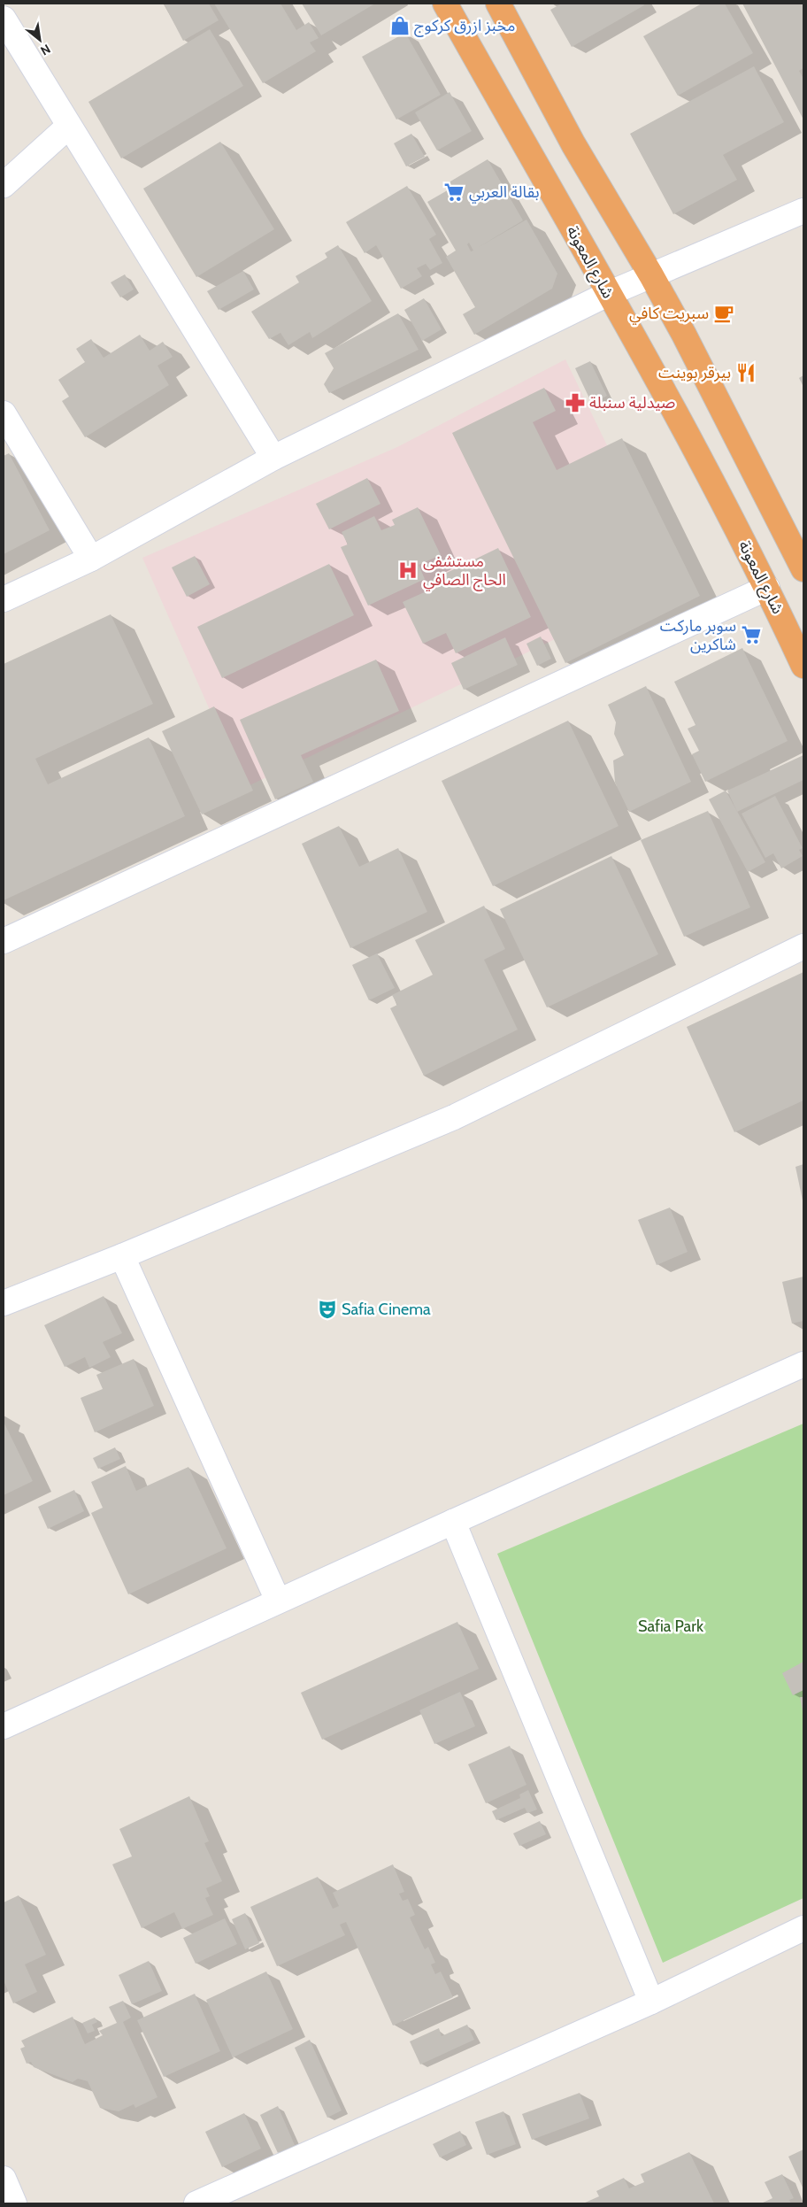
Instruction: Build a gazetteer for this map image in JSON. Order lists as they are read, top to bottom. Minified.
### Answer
{"streets":{"highway":["شارع المعونة"]},"parks":["Safia Park"],"places":{"shop":["مخبز ازرق كركوج"],"supermarket":["بقالة العربي","سوبر ماركت شاكرين"],"cafe":["سبريت كافي"],"restaurant":["بيرقر بوينت"],"pharmacy":["صيدلية سنبلة"],"hospital":["مستشفى الحاج الصافي"],"theatre":["Safia Cinema"]},"north":"bottom right"}
